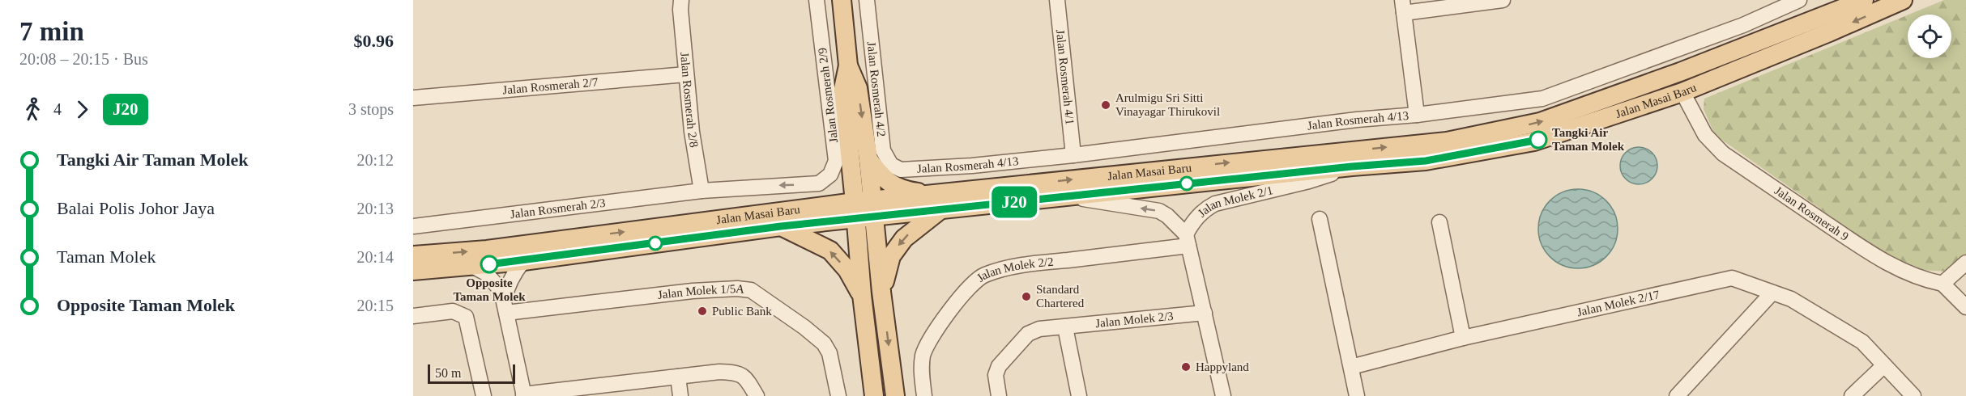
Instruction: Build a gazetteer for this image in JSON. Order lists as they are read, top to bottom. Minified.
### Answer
{"streets":{"main road":["Jalan Masai Baru"],"street":["Jalan Rosmerah 4/1","Jalan Rosmerah 2/7","Jalan Rosmerah 4/2","Jalan Rosmerah 2/9","Jalan Rosmerah 2/8","Jalan Rosmerah 4/13","Jalan Molek 2/1","Jalan Rosmerah 2/3","Jalan Rosmerah 9","Jalan Molek 2/2","Jalan Molek 1/5A","Jalan Molek 2/17","Jalan Molek 2/3"]},"crossings":[["Jalan Rosmerah 4/1","Jalan Rosmerah 4/13"],["Jalan Rosmerah 2/7","Jalan Rosmerah 2/8"],["Jalan Rosmerah 4/2","Jalan Rosmerah 4/13"],["Jalan Rosmerah 2/9","Jalan Rosmerah 2/8"],["Jalan Rosmerah 2/9","Jalan Rosmerah 2/3"],["Jalan Rosmerah 2/8","Jalan Rosmerah 2/3"],["Jalan Masai Baru","Jalan Molek 2/1"],["Jalan Masai Baru","Jalan Rosmerah 9"],["Jalan Molek 2/1","Jalan Molek 2/2"]],"one_way":["Jalan Molek 2/1"],"places":["Arulmigu Sri Sitti Vinayagar Thirukovil","Tangki Air Taman Molek","Opposite Taman Molek","Standard Chartered","Public Bank","Happyland"],"lines":["bus line J20"],"scale_bar":"50 m","page":{"heading":["7 min","20:08 – 20:15 · Bus","$0.96"],"on_map":"J20","legs":["4","J20","3 stops"],"list":[{"name":"Tangki Air Taman Molek","value":"20:12"},{"name":"Balai Polis Johor Jaya","value":"20:13"},{"name":"Taman Molek","value":"20:14"},{"name":"Opposite Taman Molek","value":"20:15"}],"scale":"50 m"}}
